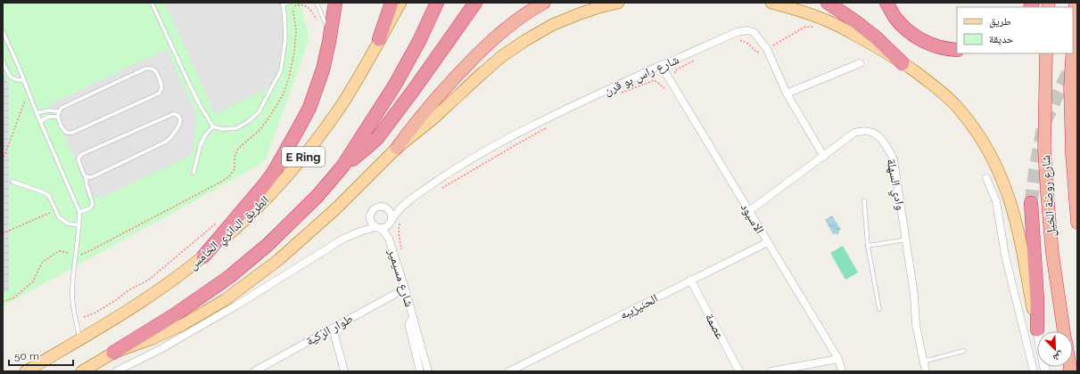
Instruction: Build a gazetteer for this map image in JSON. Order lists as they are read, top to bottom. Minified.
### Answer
{"streets":{"highway":["شارع روضة الخيل"],"main road":["E Ring","الطريق الدائري الخامس"],"street":["شارع راس بو قرن","وادي السهلة","الاسيود","شارع مسيمير","الحنيزيبه","عصمة","طوار الرّكية"]},"crossings":[["شارع راس بو قرن","وادي السهلة"],["شارع راس بو قرن","الاسيود"],["شارع راس بو قرن","شارع مسيمير"],["وادي السهلة","الاسيود"],["الاسيود","الحنيزيبه"],["شارع مسيمير","طوار الرّكية"],["الحنيزيبه","عصمة"]],"legend":["طريق","حديقة"],"scale_bar":"50 m","north":"bottom right"}
